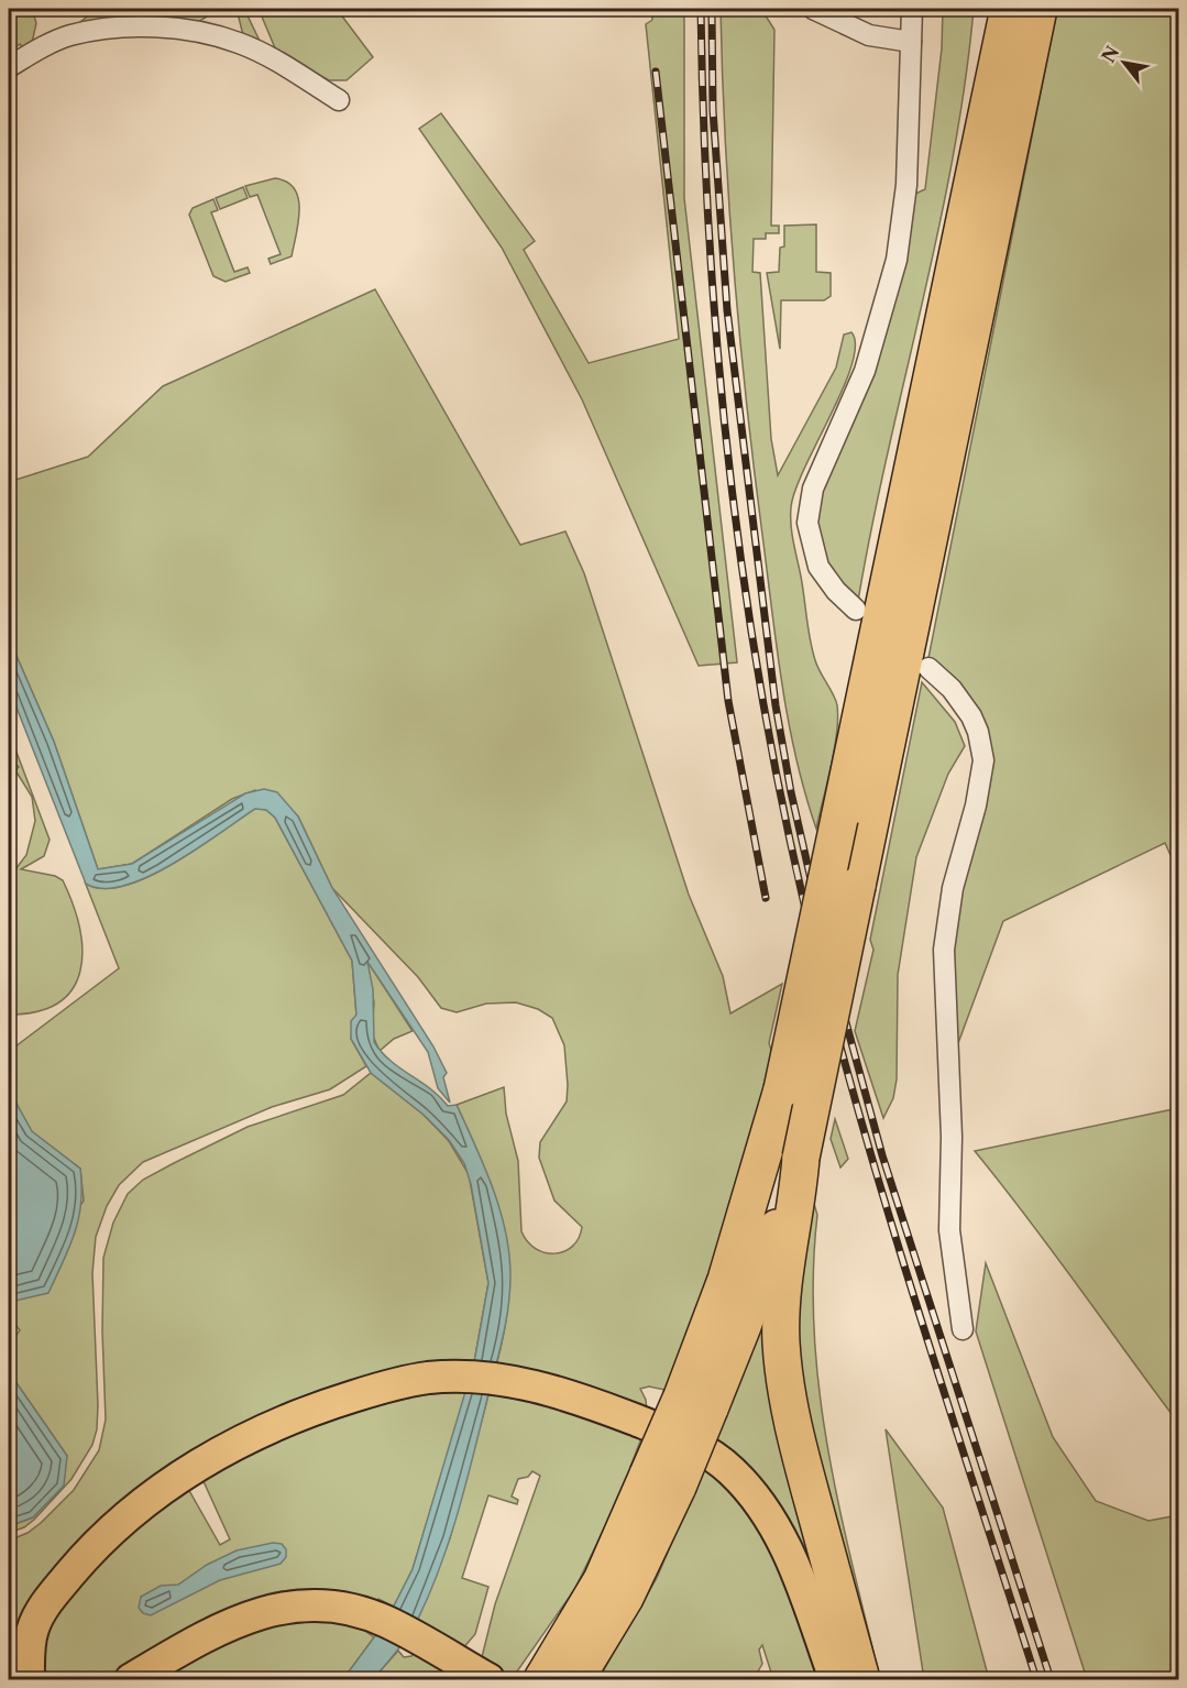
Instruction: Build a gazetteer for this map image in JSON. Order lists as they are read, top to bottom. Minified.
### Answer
{"north":"top left"}
